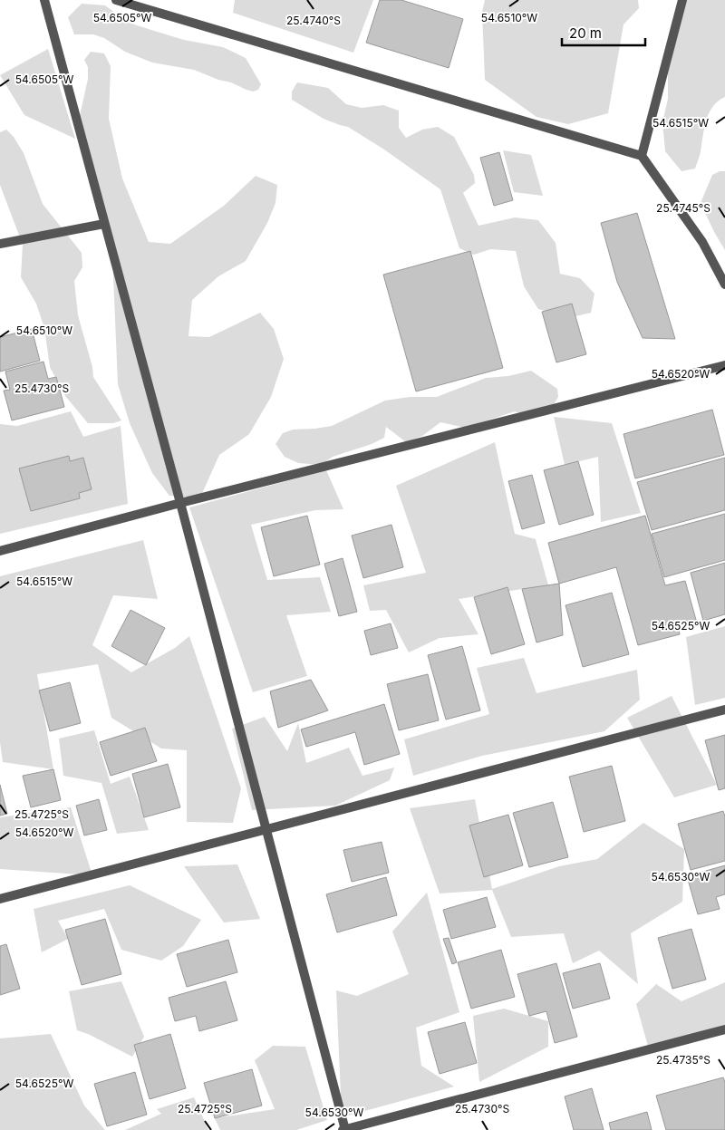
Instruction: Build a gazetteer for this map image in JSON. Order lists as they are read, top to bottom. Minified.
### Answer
{"scale_bar":"20 m","coordinates":["54.6505°W","54.6510°W","25.4740°S","54.6515°W","25.4745°S","54.6520°W","25.4730°S","54.6525°W","25.4725°S","54.6530°W","25.4735°S"]}
